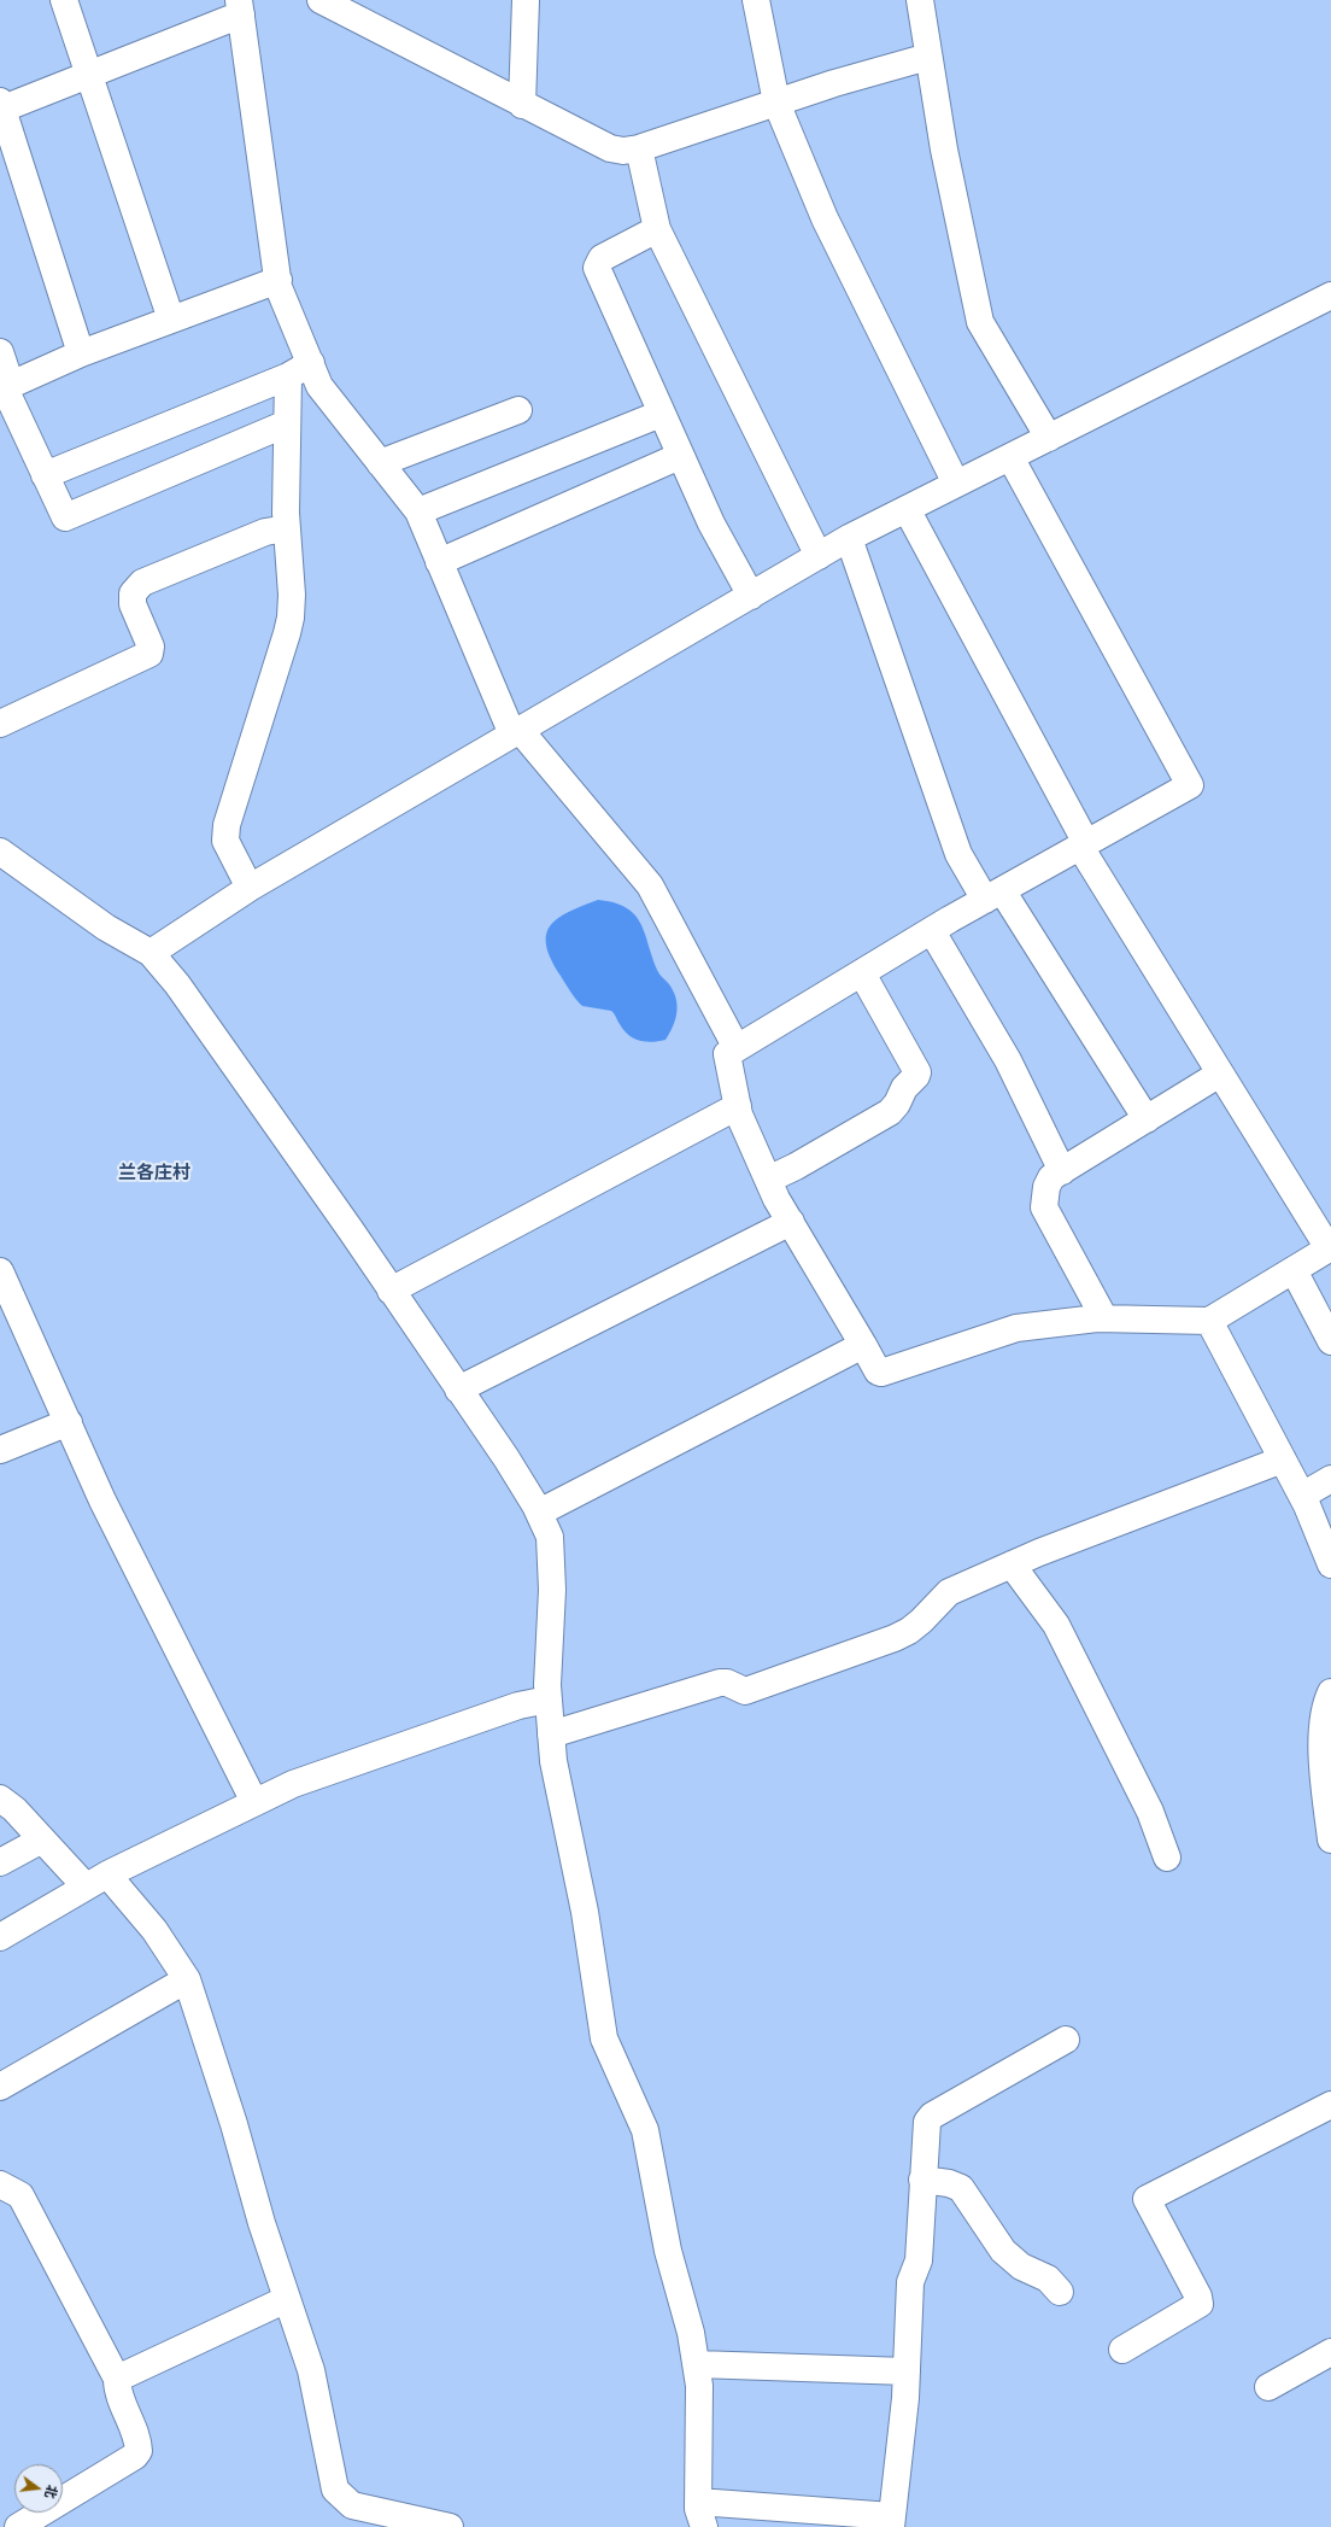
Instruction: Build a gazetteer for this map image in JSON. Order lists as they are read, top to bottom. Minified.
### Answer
{"districts":["兰各庄村"],"north":"right"}
